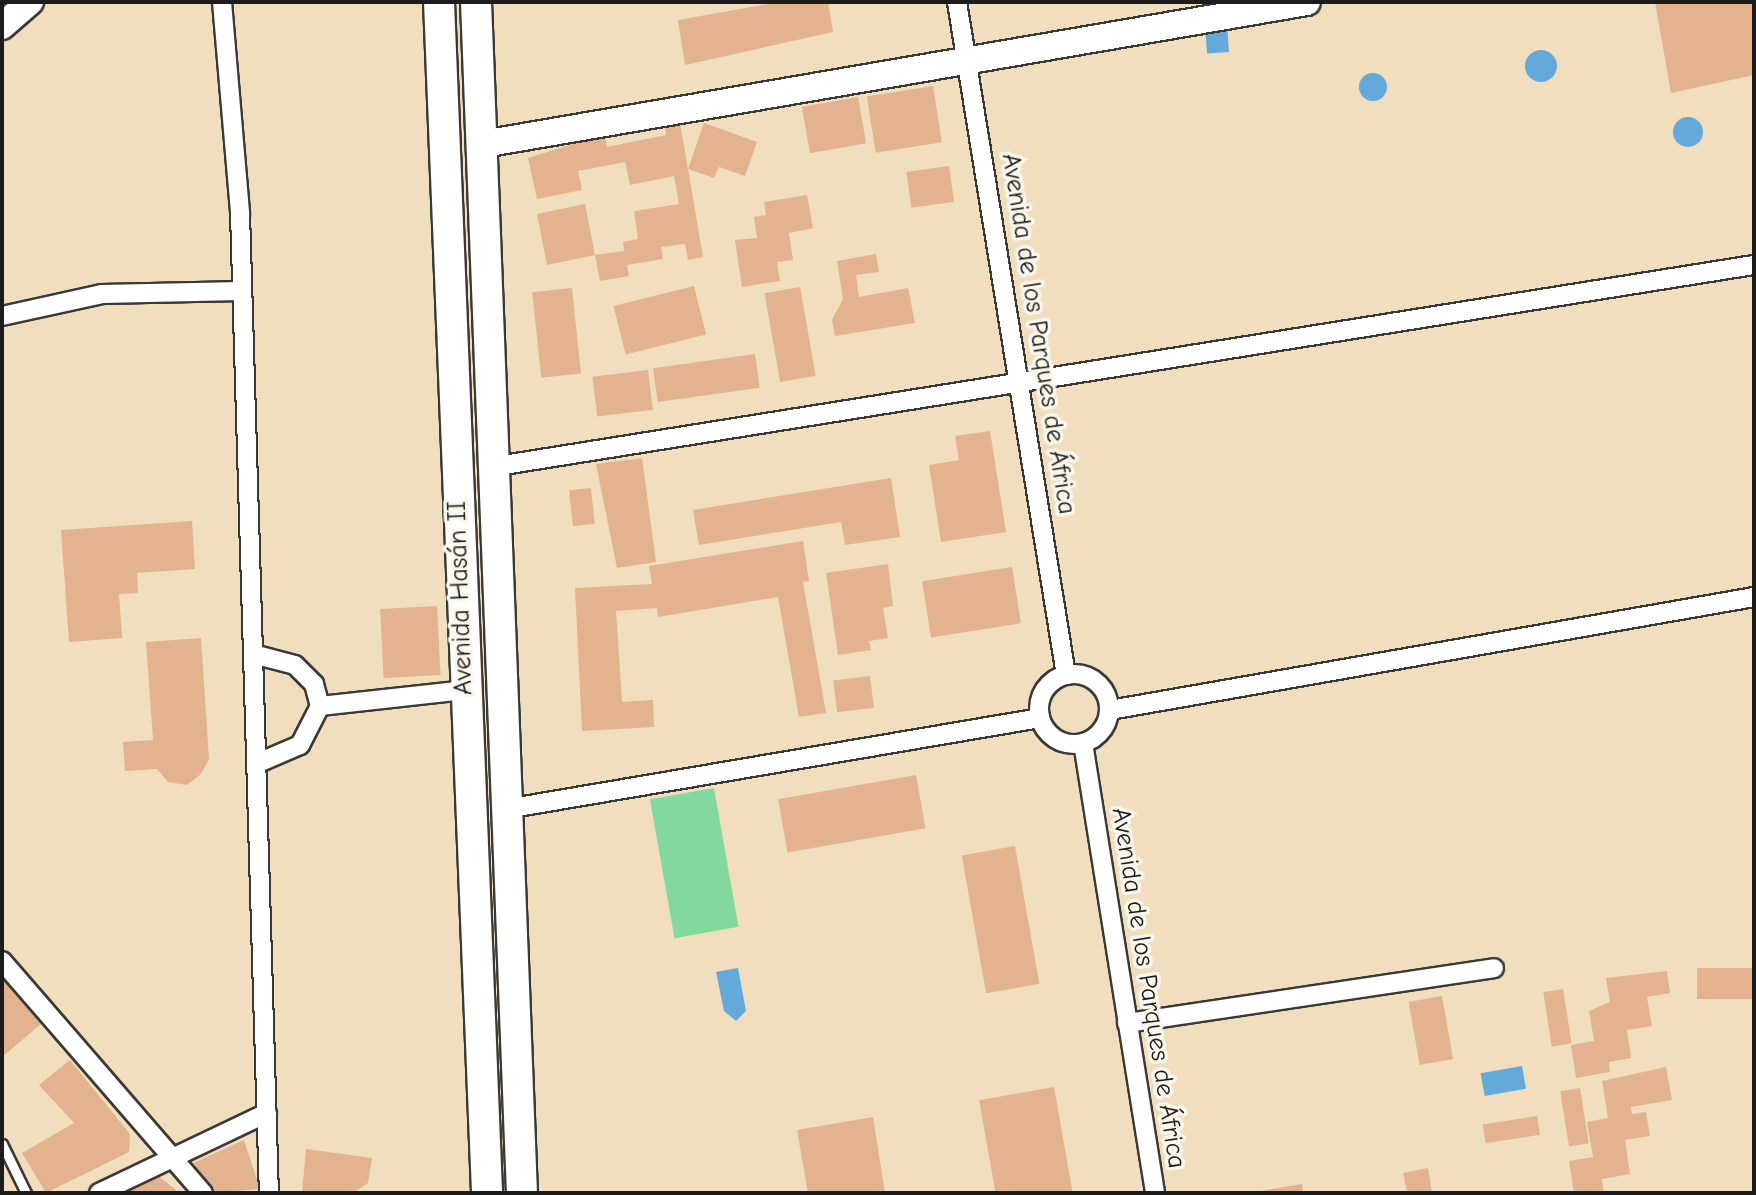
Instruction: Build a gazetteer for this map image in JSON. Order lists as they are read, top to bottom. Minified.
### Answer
{"streets":{"main road":["Avenida Hasán II"],"street":["Avenida de los Parques de África"]}}
